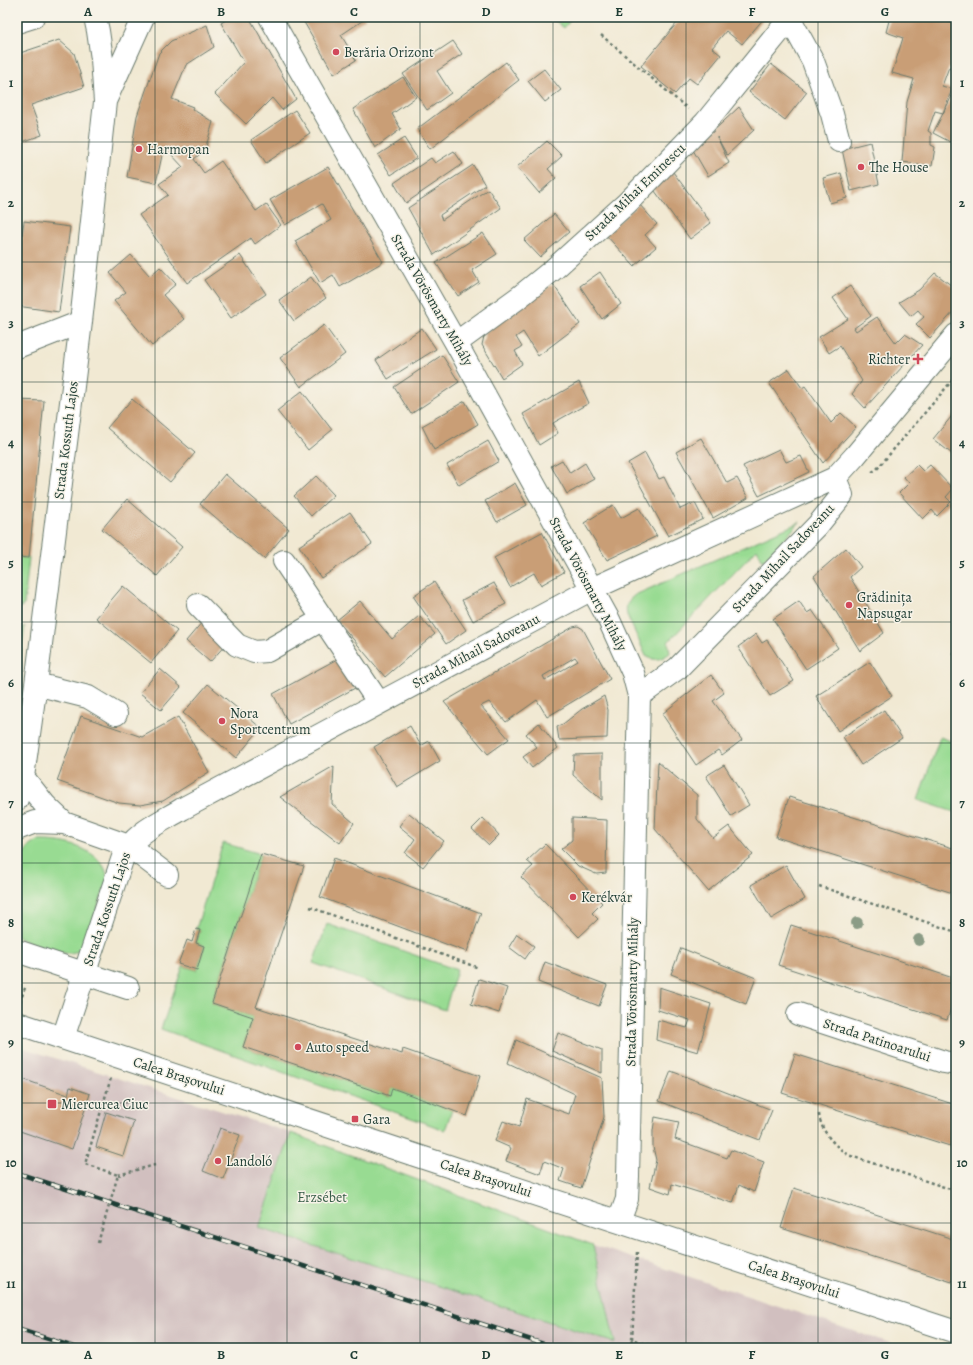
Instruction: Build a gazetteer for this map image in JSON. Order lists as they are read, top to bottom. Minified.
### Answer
{"streets":{"street":["Strada Mihai Eminescu","Strada Vörösmarty Mihály","Strada Kossuth Lajos","Strada Mihail Sadoveanu","Strada Patinoarului","Calea Brașovului"]},"crossings":[["Strada Mihai Eminescu","Strada Vörösmarty Mihály"],["Strada Vörösmarty Mihály","Strada Mihail Sadoveanu"],["Strada Vörösmarty Mihály","Calea Brașovului"],["Strada Kossuth Lajos","Strada Mihail Sadoveanu"],["Strada Kossuth Lajos","Calea Brașovului"]],"parks":["Erzsébet"],"places":{"other":["Berăria Orizont","Harmopan","The House","Grădinița Napsugar","Nora Sportcentrum","Kerékvár","Auto speed","Landoló"],"health":["Richter"],"transit":["Miercurea Ciuc","Gara"]},"grid":{"columns":["A","B","C","D","E","F","G"],"rows":["1","2","3","4","5","6","7","8","9","10","11"]}}
